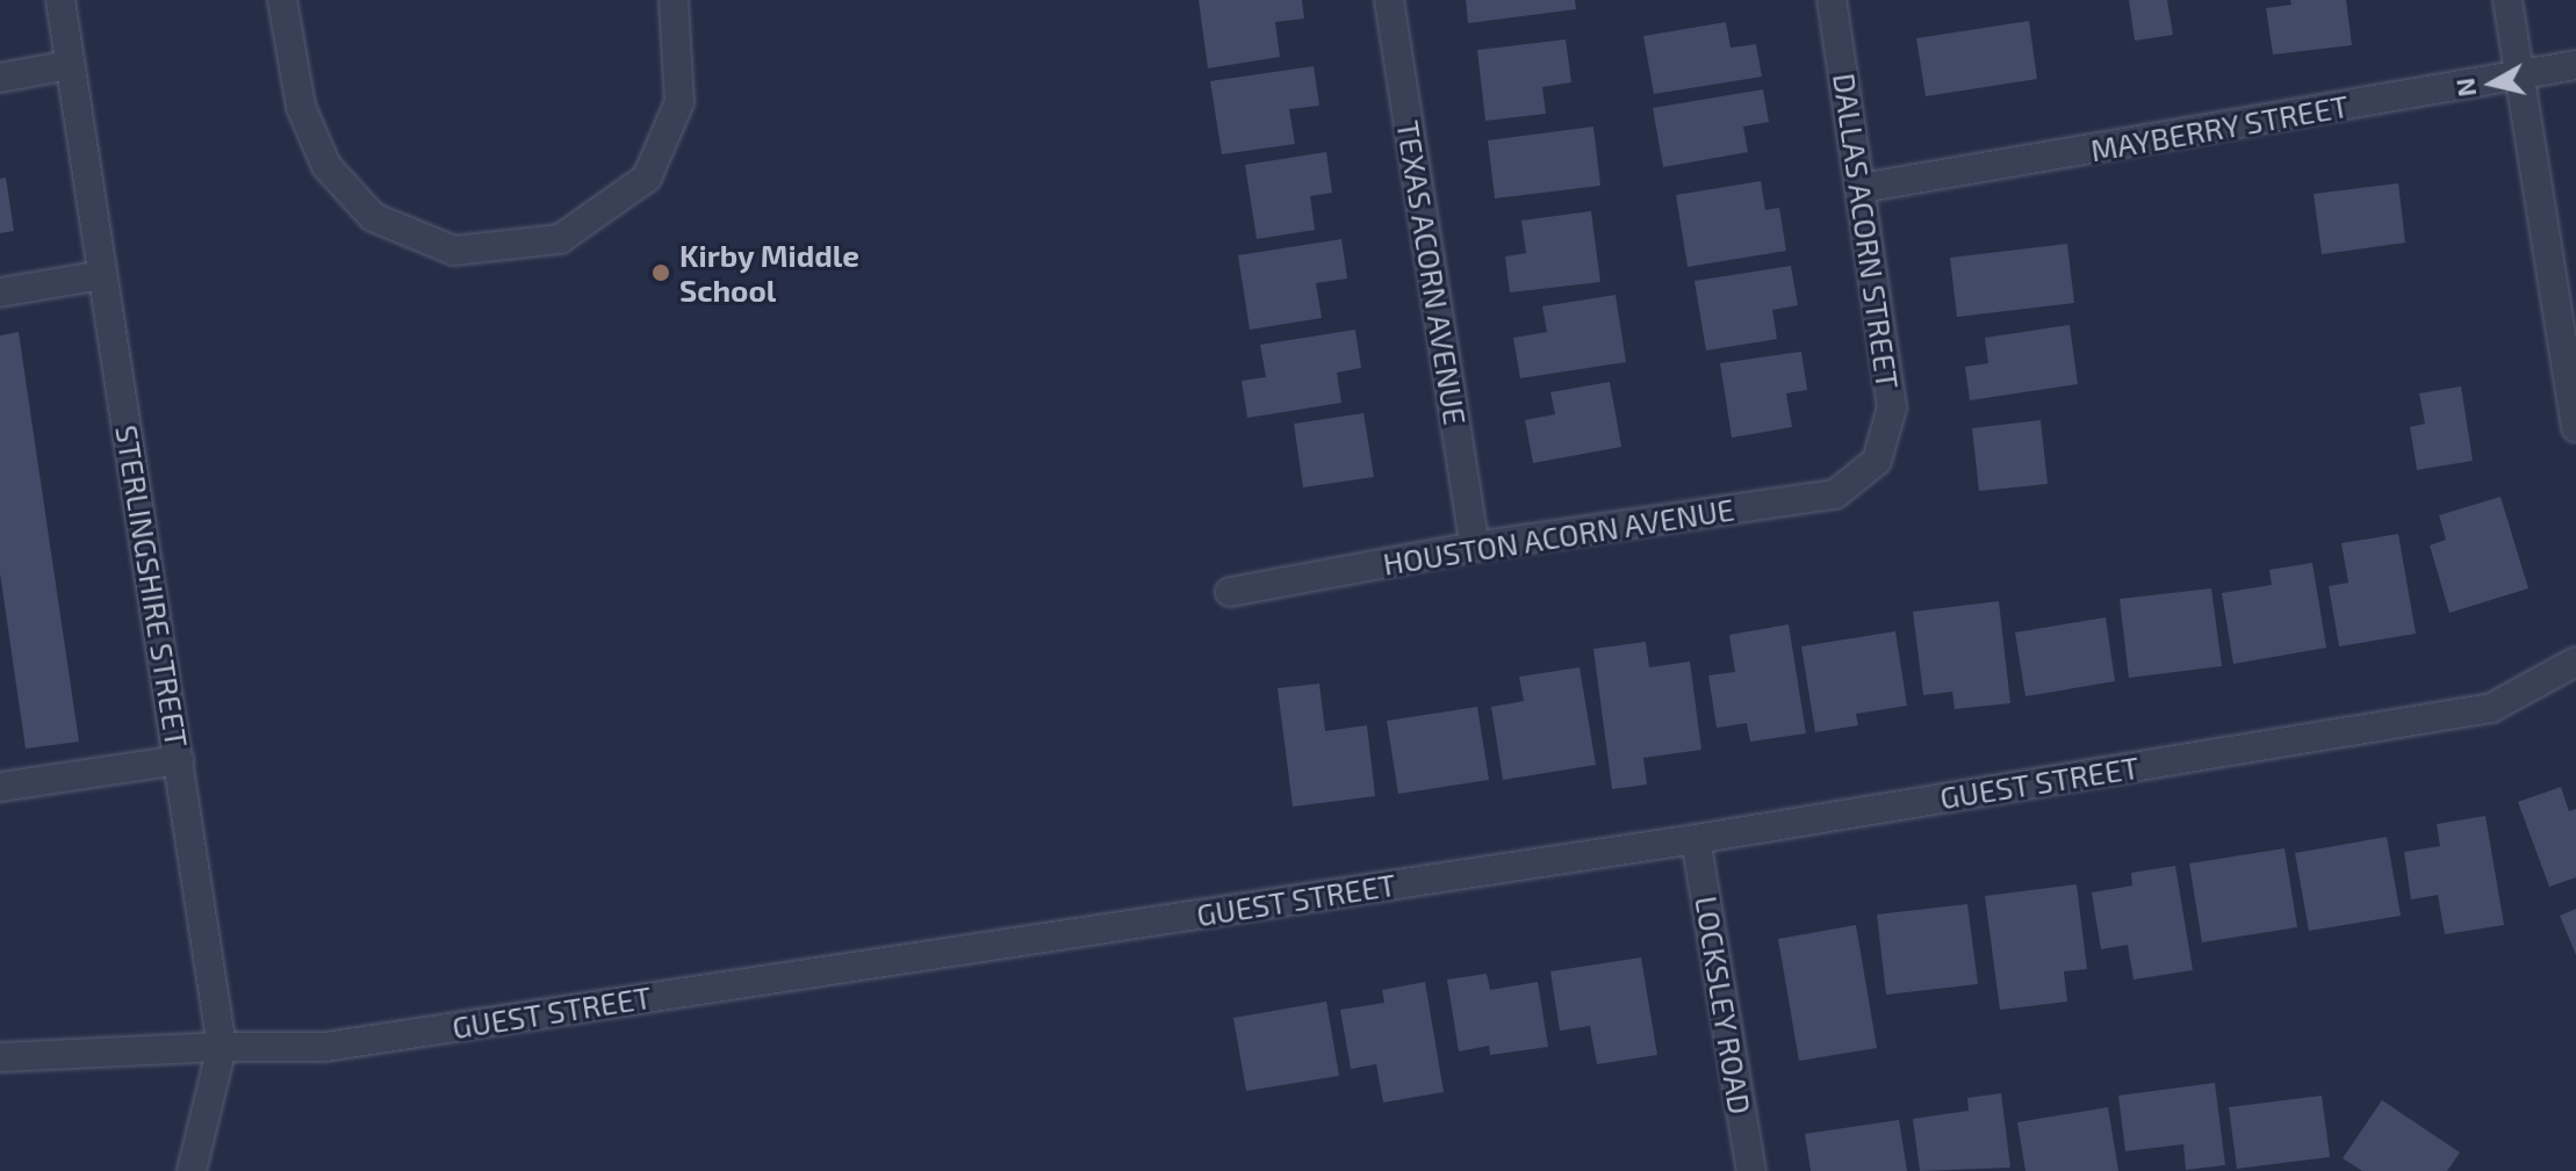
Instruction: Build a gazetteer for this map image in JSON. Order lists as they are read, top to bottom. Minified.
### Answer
{"streets":{"street":["MAYBERRY STREET","DALLAS ACORN STREET","TEXAS ACORN AVENUE","HOUSTON ACORN AVENUE","STERLINGSHIRE STREET","GUEST STREET","LOCKSLEY ROAD"]},"crossings":[["MAYBERRY STREET","DALLAS ACORN STREET"],["DALLAS ACORN STREET","HOUSTON ACORN AVENUE"],["TEXAS ACORN AVENUE","HOUSTON ACORN AVENUE"],["STERLINGSHIRE STREET","GUEST STREET"],["GUEST STREET","LOCKSLEY ROAD"]],"places":["Kirby Middle School"],"north":"left"}
